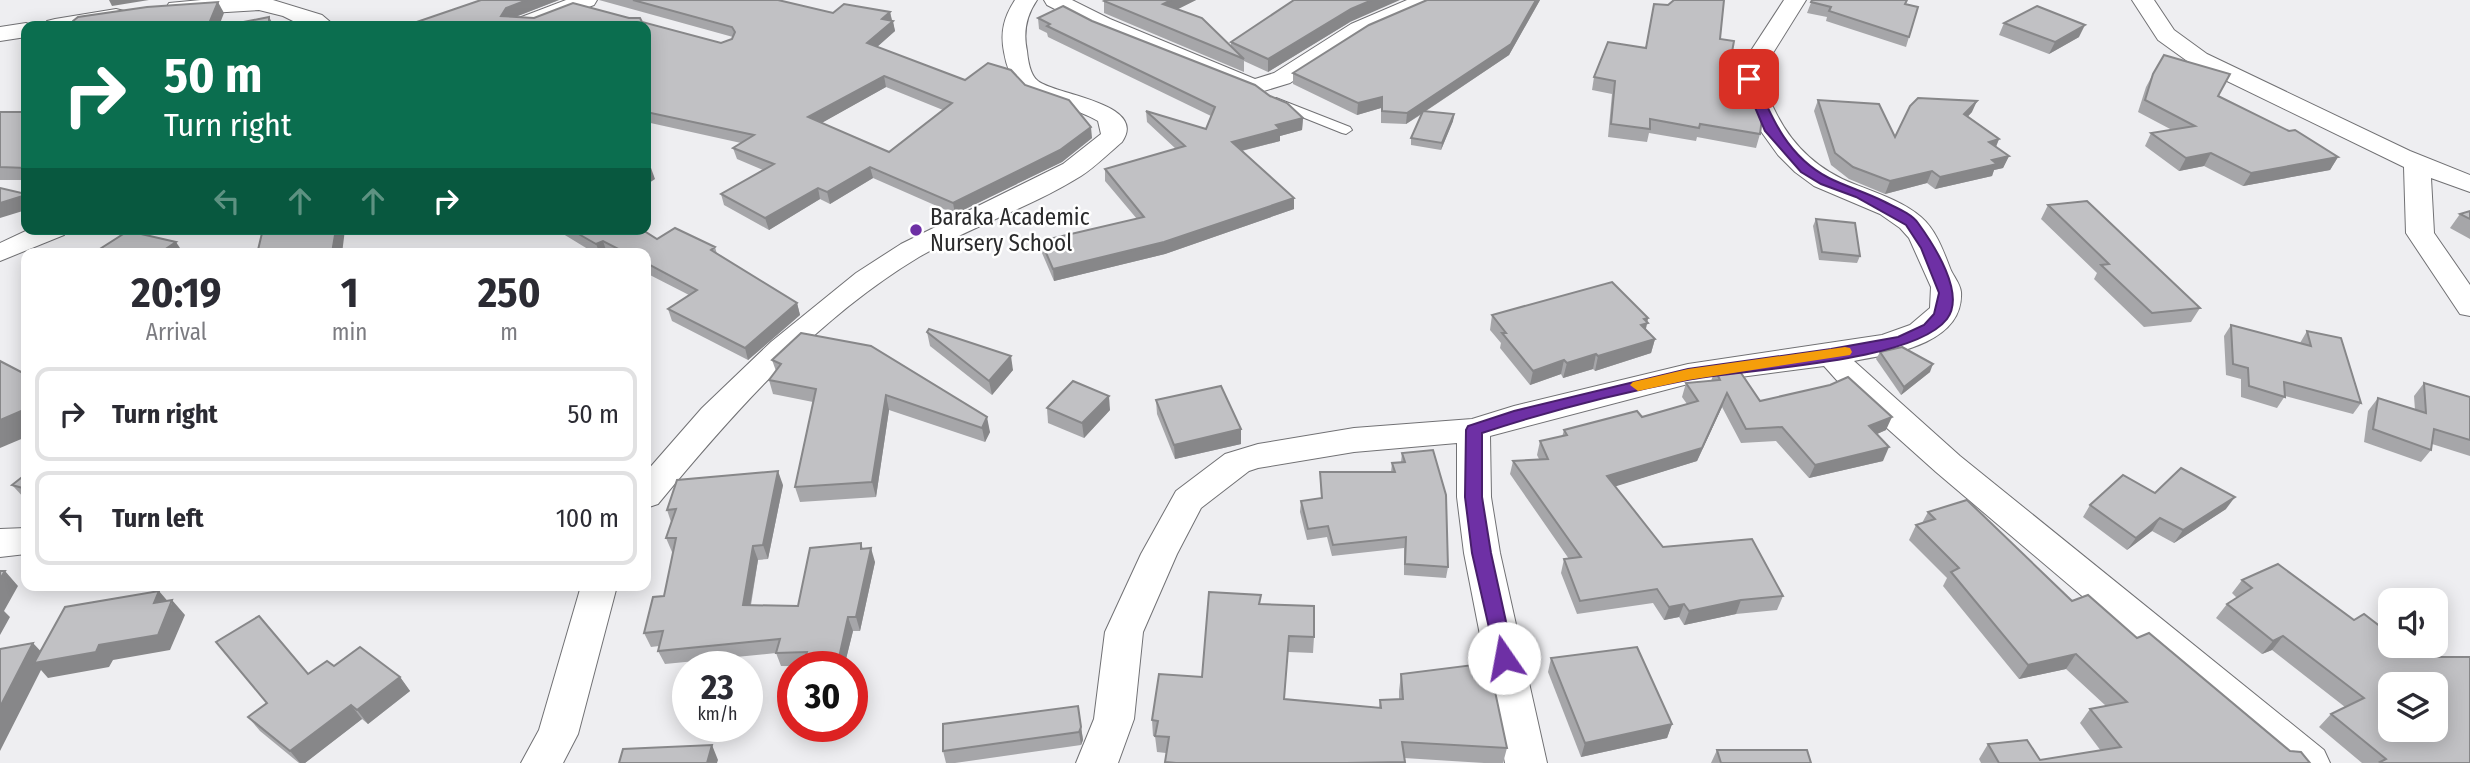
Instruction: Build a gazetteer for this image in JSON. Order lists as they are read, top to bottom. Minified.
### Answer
{"places":["Baraka Academic Nursery School"],"page":{"turn":["50 m","Turn right"],"eta":["20:19","Arrival","1","min","250","m"],"list":[{"name":"Turn right","value":"50 m"},{"name":"Turn left","value":"100 m"}],"speed":"23 km/h","limit":"30"}}
